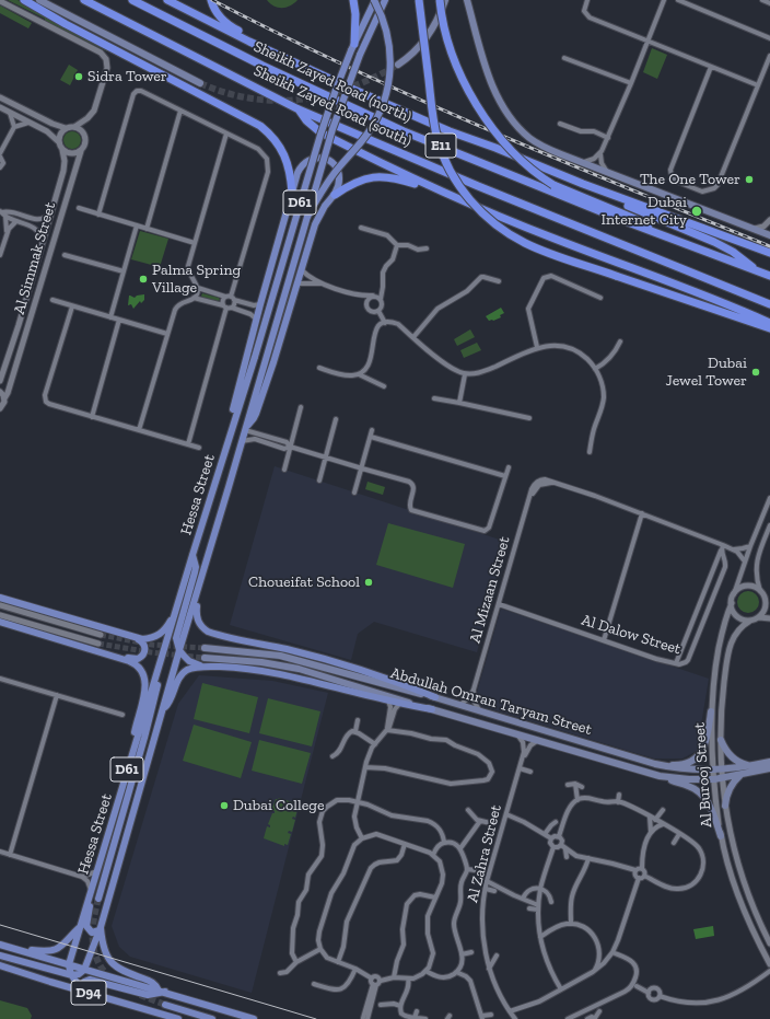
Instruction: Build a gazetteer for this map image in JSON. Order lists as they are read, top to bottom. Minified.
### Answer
{"streets":{"highway":["Sheikh Zayed Road (north)","Sheikh Zayed Road (south)","E11"],"main road":["D61","Hessa Street","Abdullah Omran Taryam Street","D94"],"street":["Al Simmak Street","Al Mizaan Street","Al Dalow Street","Al Burooj Street","Al Zahra Street"]},"crossings":[["Hessa Street","D94"],["Al Mizaan Street","Al Dalow Street"],["Al Mizaan Street","Abdullah Omran Taryam Street"],["Abdullah Omran Taryam Street","Al Burooj Street"],["Abdullah Omran Taryam Street","Al Zahra Street"]],"places":["Sidra Tower","The One Tower","Dubai Internet City","Palma Spring Village","Dubai Jewel Tower","Choueifat School","Dubai College"]}
